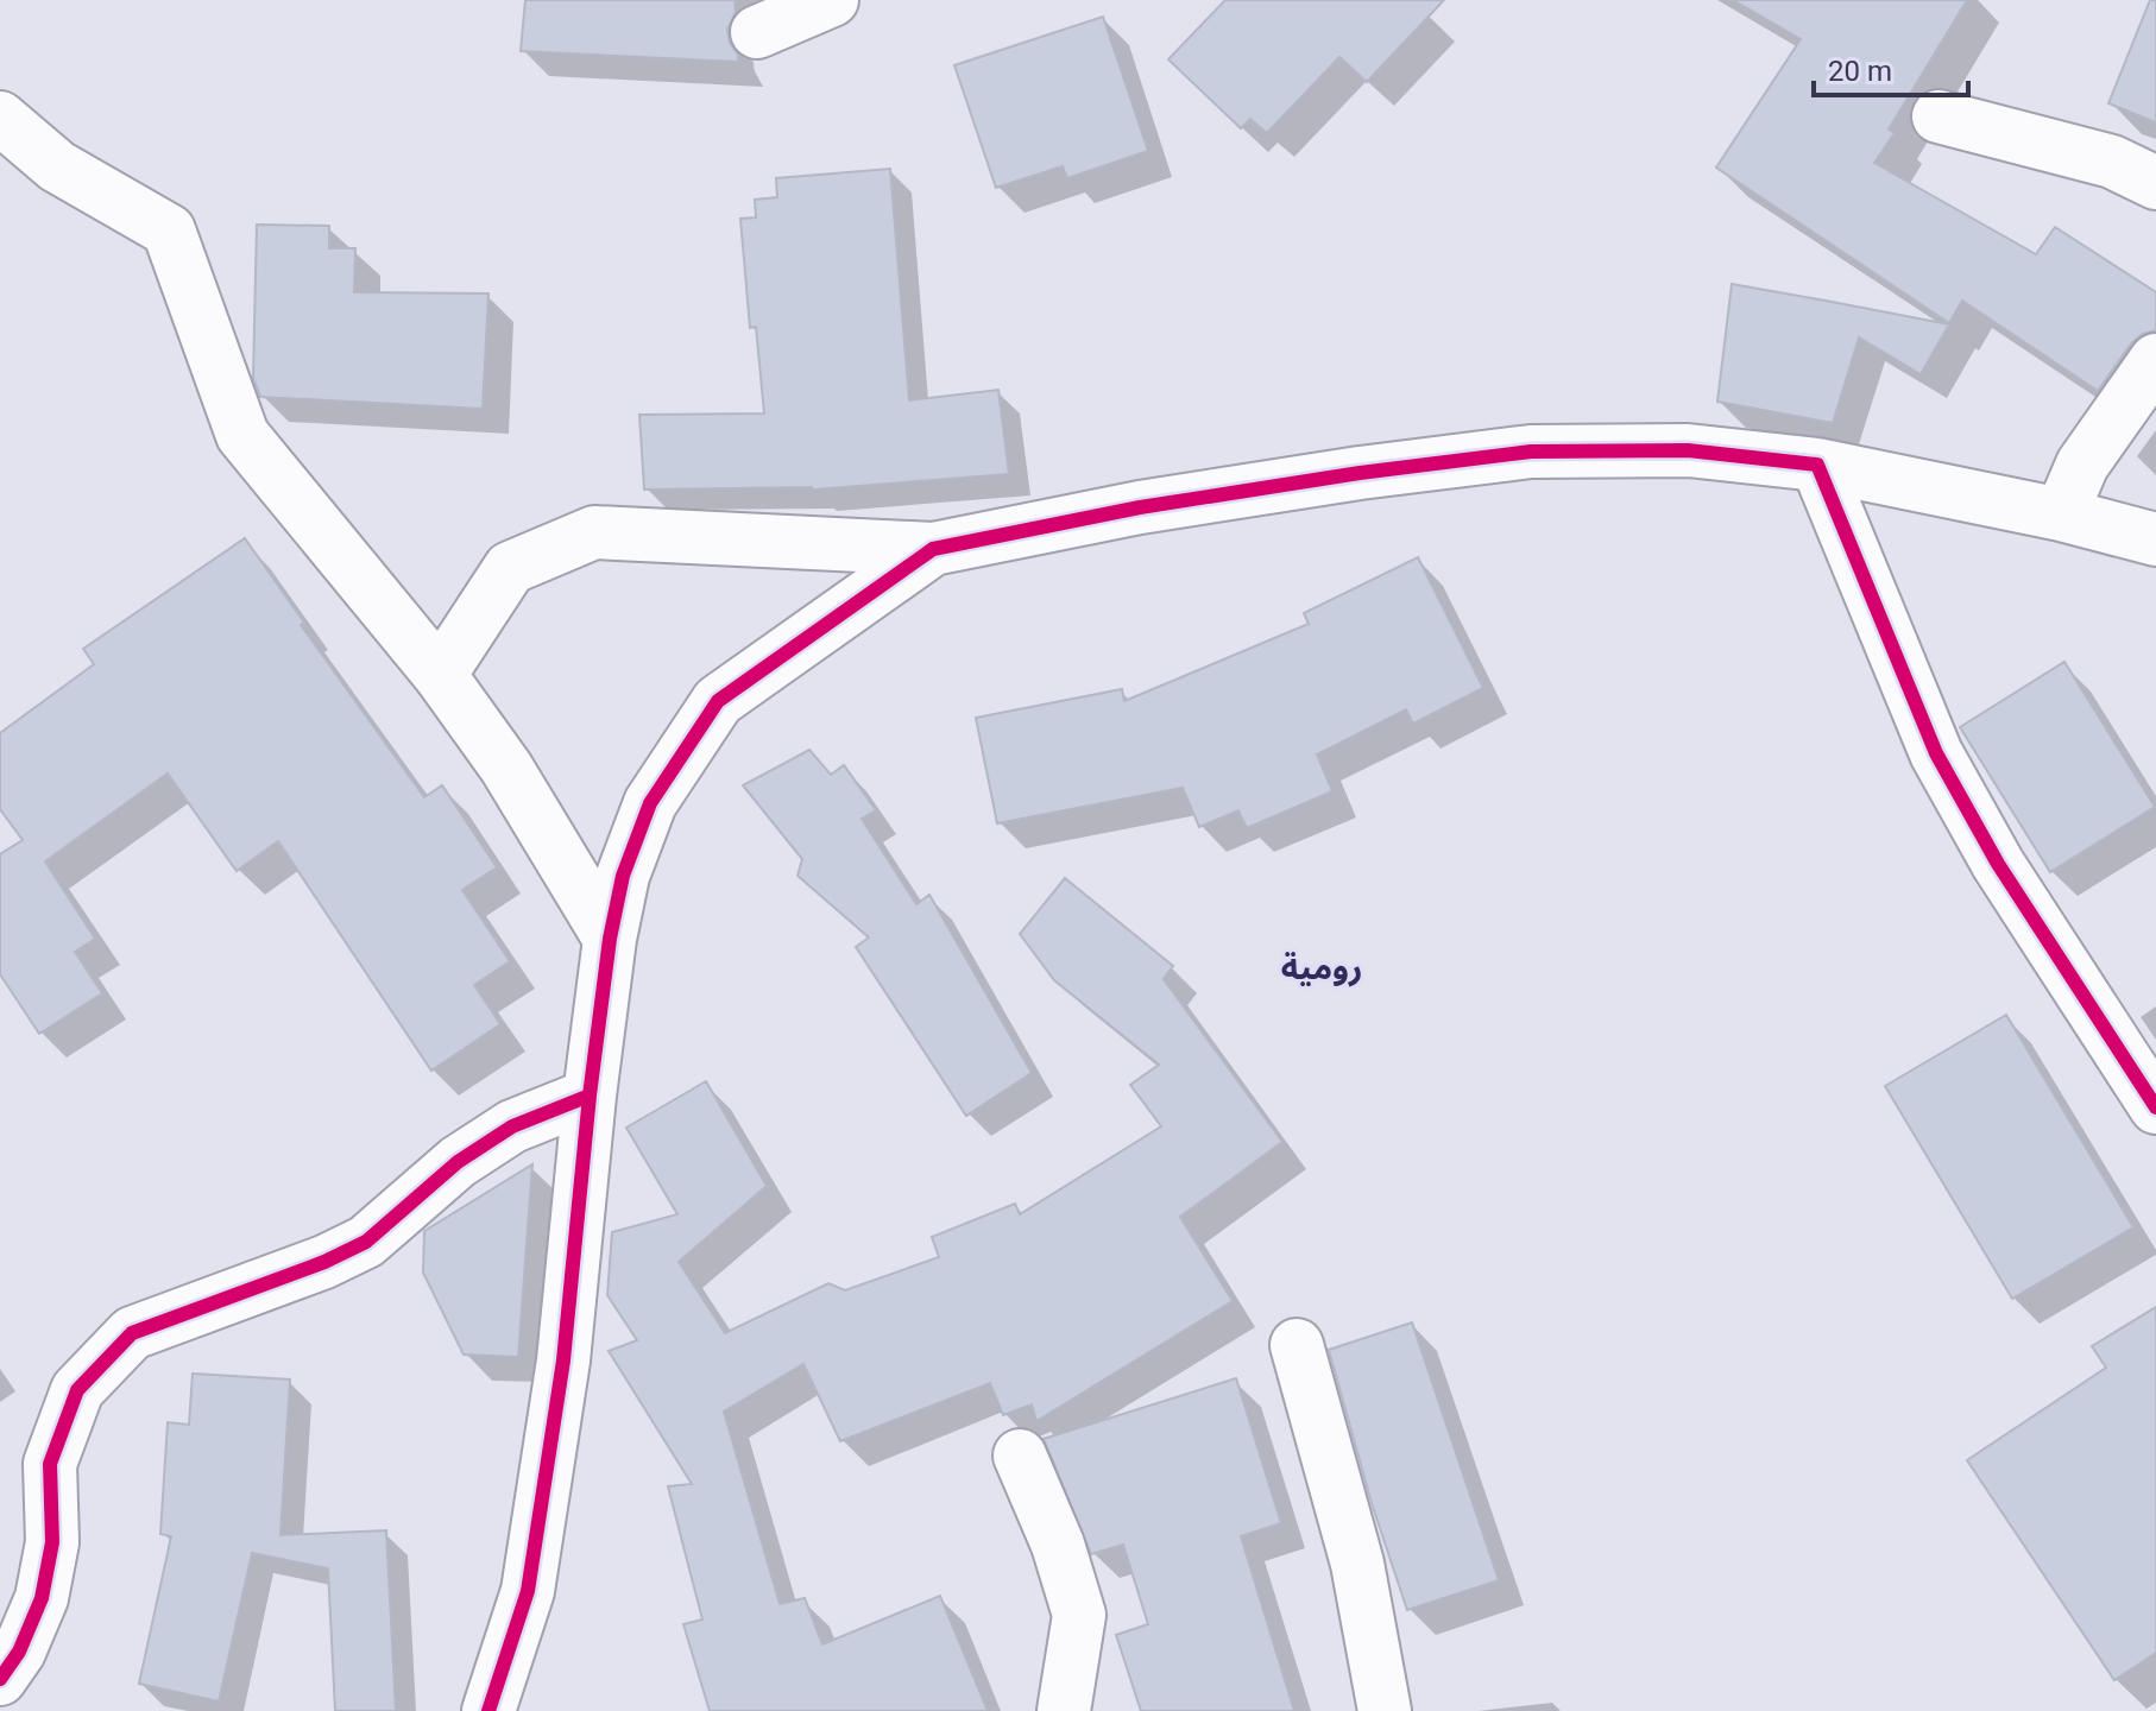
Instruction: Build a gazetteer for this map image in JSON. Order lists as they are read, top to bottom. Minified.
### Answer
{"districts":["رومية"],"scale_bar":"20 m"}
